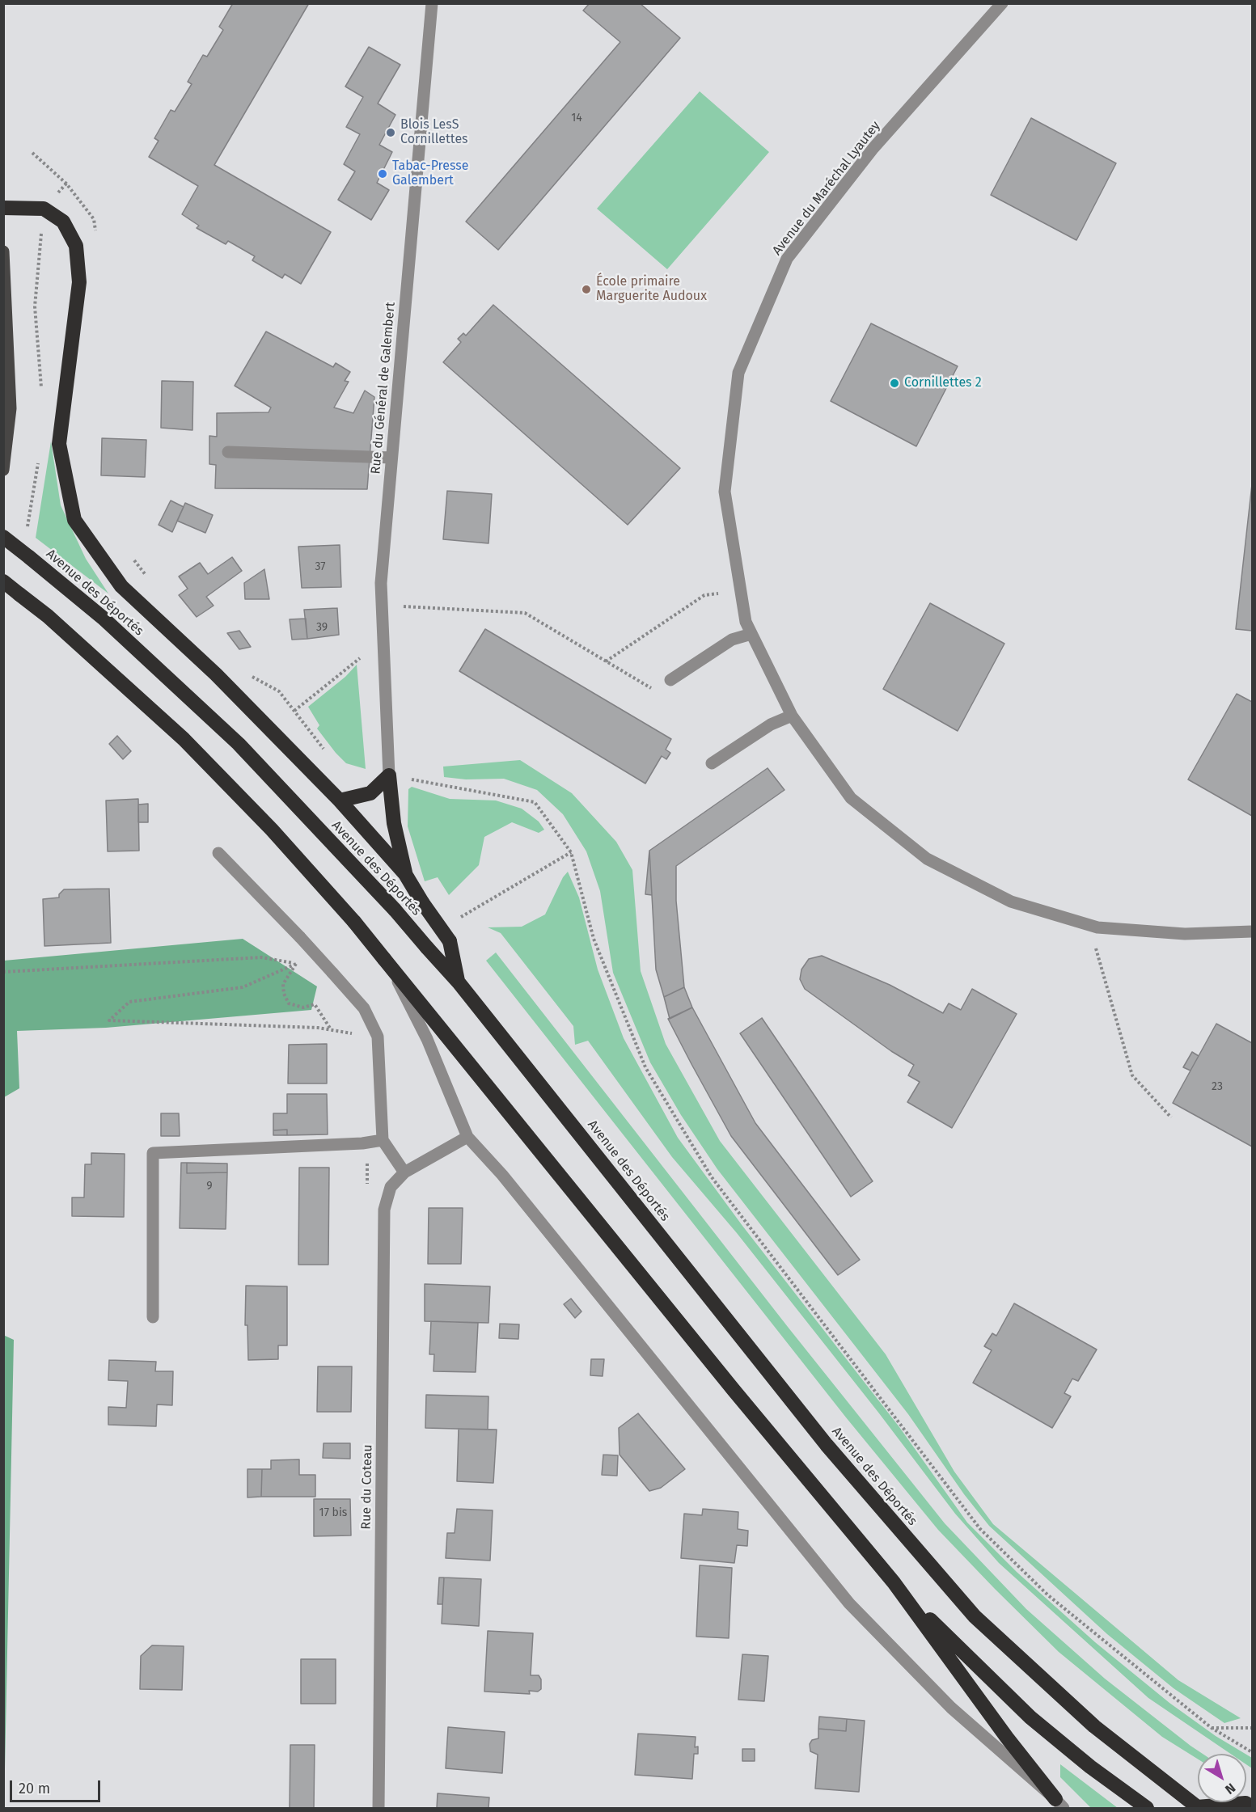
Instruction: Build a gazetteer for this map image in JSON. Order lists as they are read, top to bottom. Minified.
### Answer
{"streets":{"highway":["Avenue des Déportés"],"street":["Avenue du Maréchal Lyautey","Rue du Général de Galembert","Rue du Coteau"]},"places":["Blois LesS Cornillettes","Tabac-Presse Galembert","École primaire Marguerite Audoux","Cornillettes 2"],"house_numbers":["14","37","39","23","9","17 bis"],"scale_bar":"20 m","north":"bottom right"}
